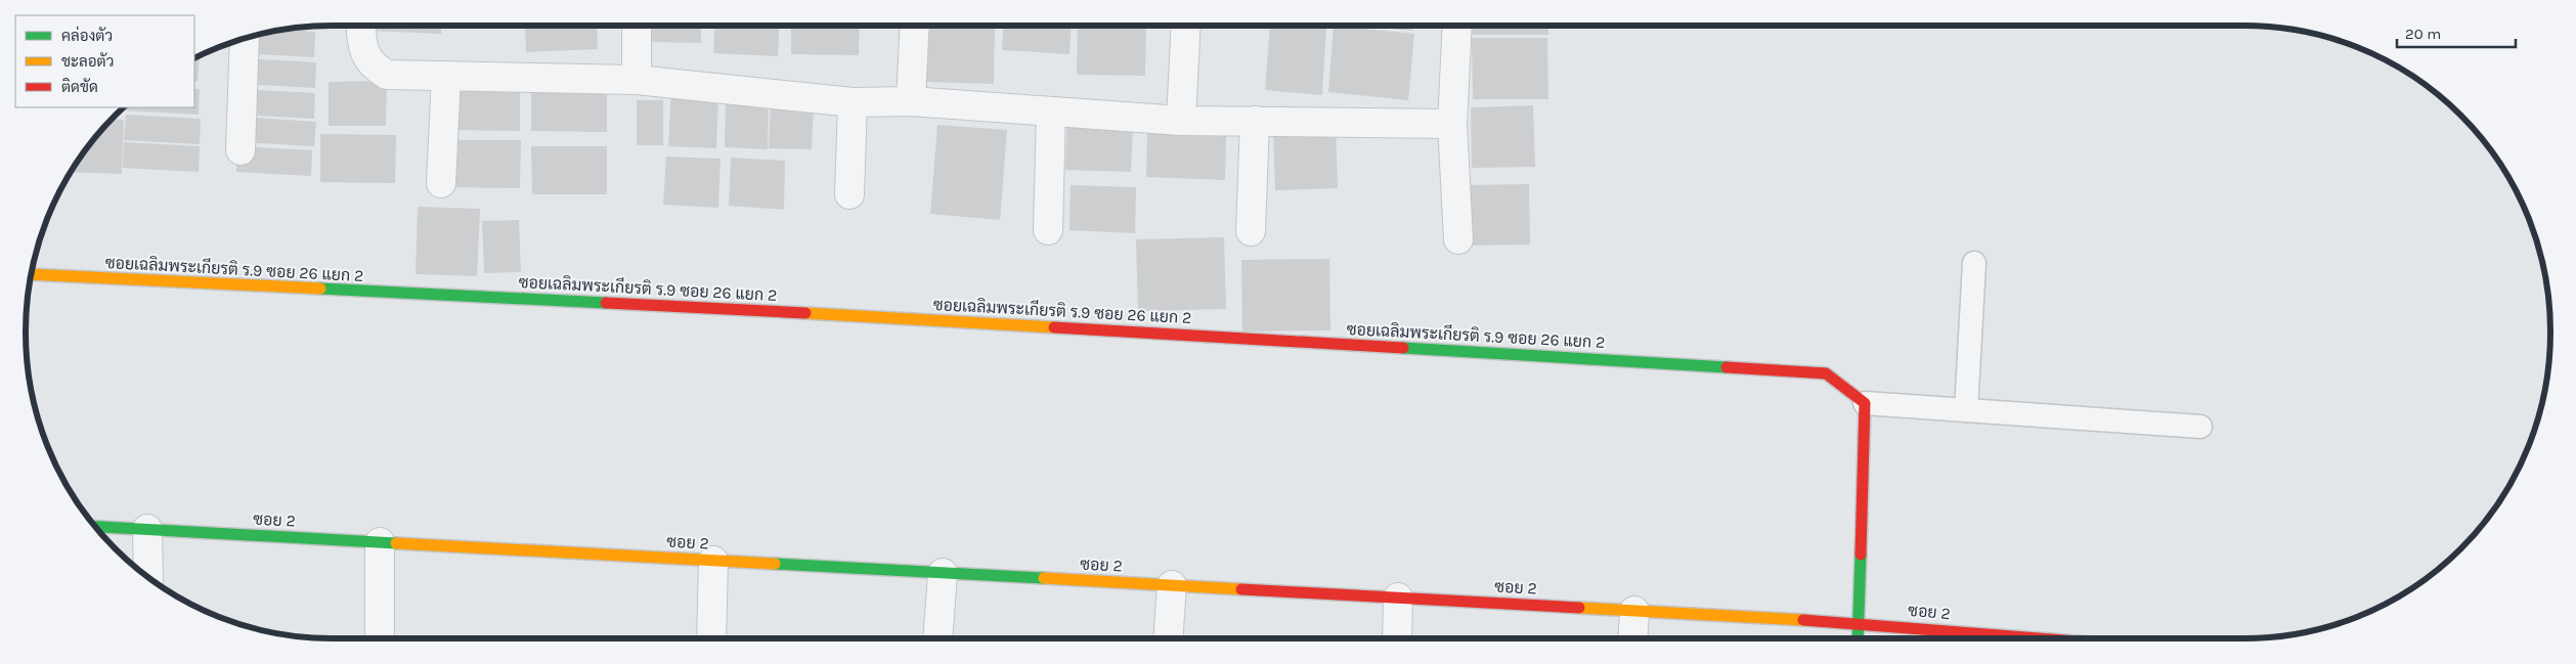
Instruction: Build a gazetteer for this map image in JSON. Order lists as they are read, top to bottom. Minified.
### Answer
{"streets":{"street":["ซอยเฉลิมพระเกียรติ ร.9 ซอย 26 แยก 2","ซอย 2"]},"legend":["คล่องตัว","ชะลอตัว","ติดขัด"],"scale_bar":"20 m"}
